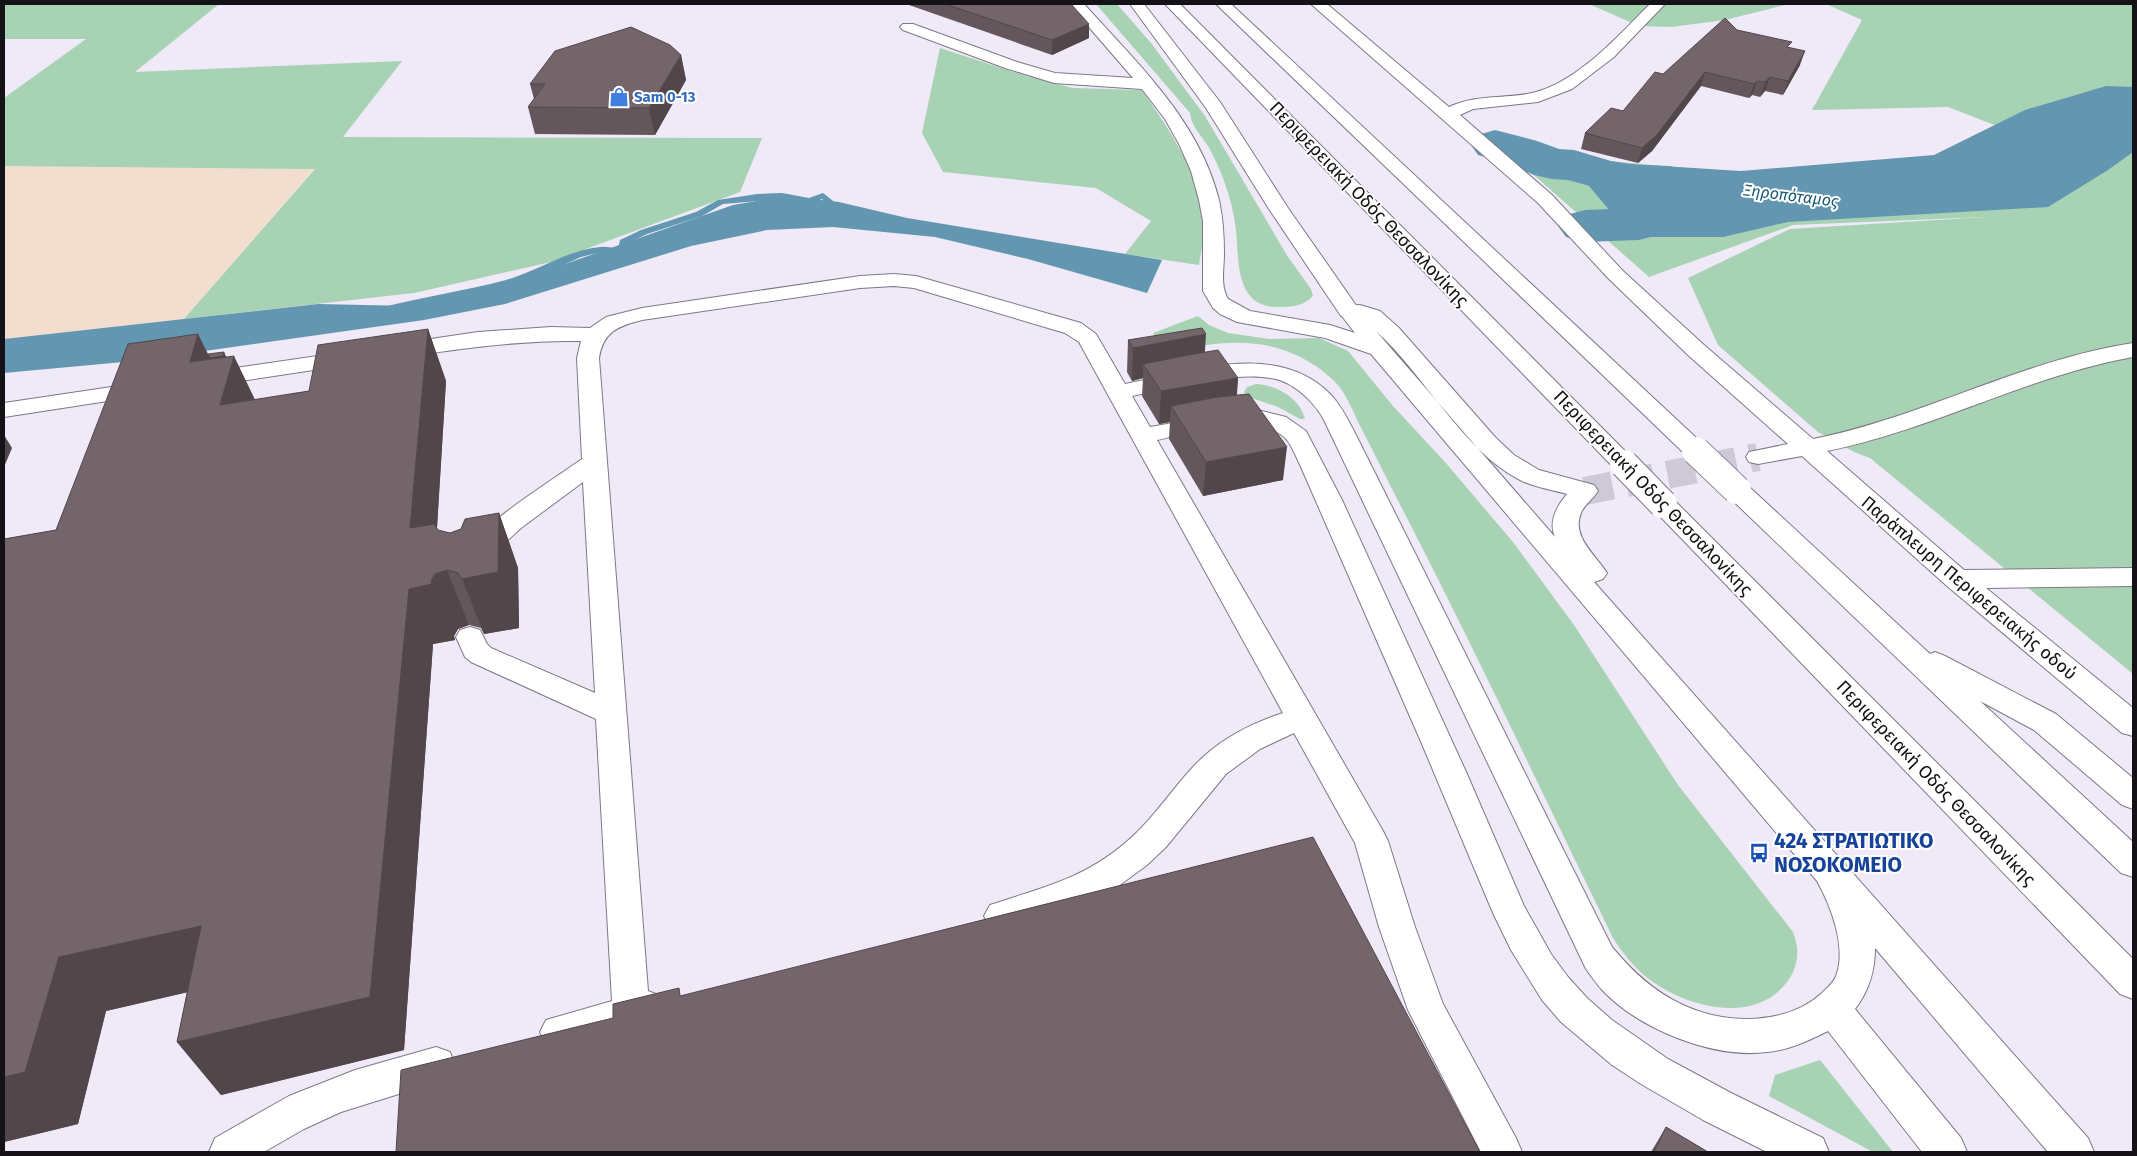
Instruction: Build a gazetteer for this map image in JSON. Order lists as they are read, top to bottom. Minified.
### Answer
{"streets":{"main road":["Περιφερειακή Οδός Θεσσαλονίκης","Παράπλευρη Περιφερειακής οδού"]},"water":["Ξηροπόταμος"],"places":{"shop":["Sam 0-13"],"bus stop":["424 ΣΤΡΑΤΙΩΤΙΚΟ ΝΟΣΟΚΟΜΕΙΟ"]}}
